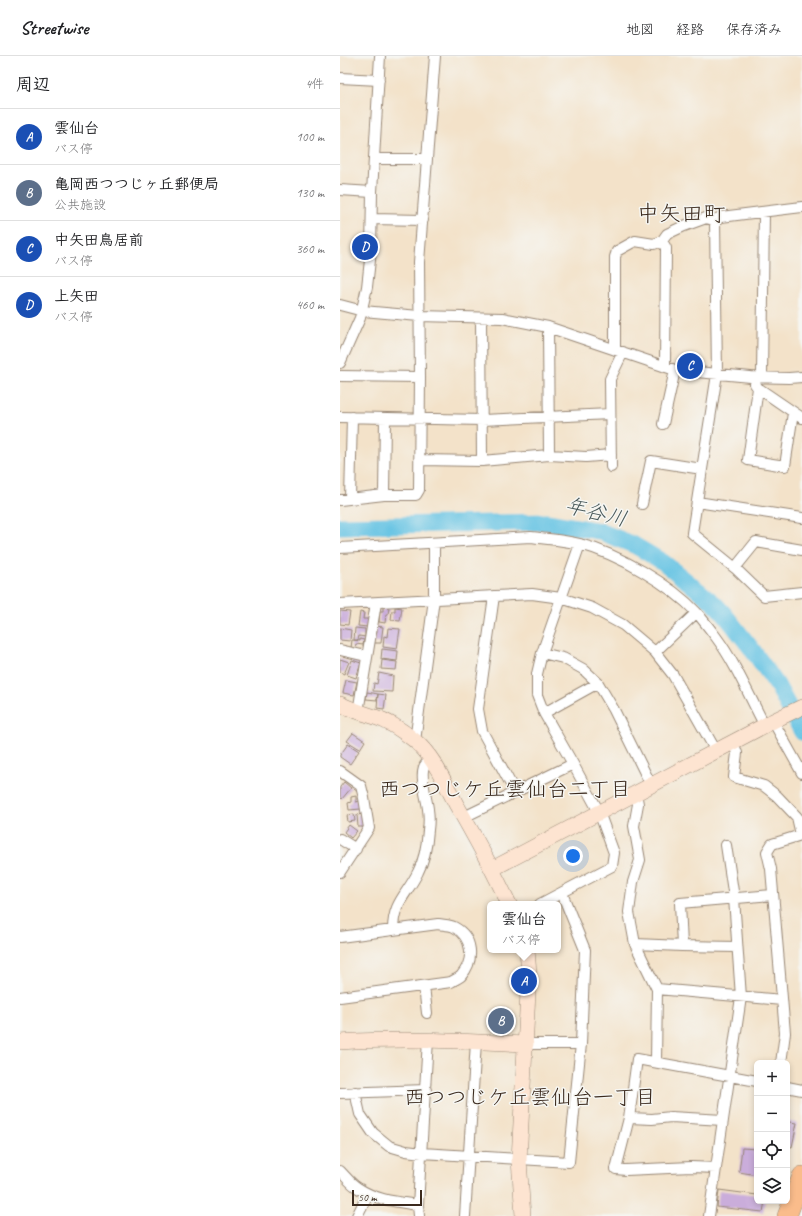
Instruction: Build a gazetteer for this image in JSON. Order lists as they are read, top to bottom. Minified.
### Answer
{"districts":["中矢田町","西つつじケ丘雲仙台二丁目","西つつじケ丘雲仙台一丁目"],"water":["年谷川"],"scale_bar":"50 m","page":{"header":"Streetwise","nav":["地図","経路","保存済み"],"heading":["周辺","4件"],"list":[{"mark":"A","name":"雲仙台","note":"バス停","value":"100 m"},{"mark":"B","name":"亀岡西つつじヶ丘郵便局","note":"公共施設","value":"130 m"},{"mark":"C","name":"中矢田鳥居前","note":"バス停","value":"360 m"},{"mark":"D","name":"上矢田","note":"バス停","value":"460 m"}],"pins":["D","C","A","B"],"popup":["雲仙台","バス停"],"map_buttons":["+","−"],"scale":"50 m"}}
